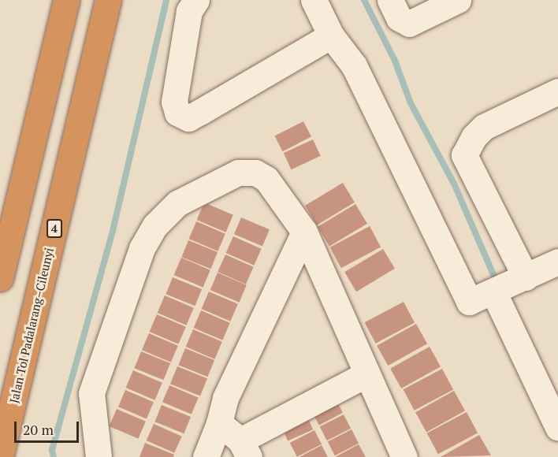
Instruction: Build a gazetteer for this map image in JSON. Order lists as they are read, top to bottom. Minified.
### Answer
{"streets":{"highway":["4","Jalan Tol Padalarang–Cileunyi"]},"scale_bar":"20 m"}
